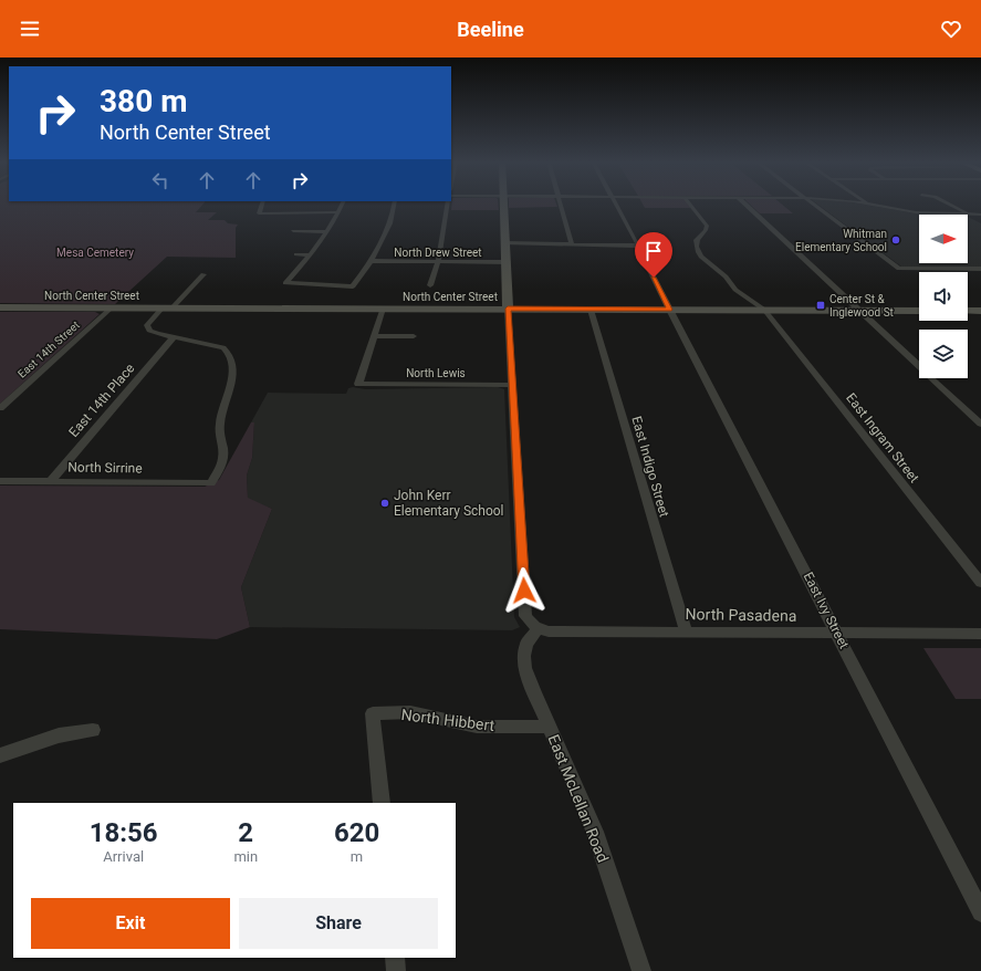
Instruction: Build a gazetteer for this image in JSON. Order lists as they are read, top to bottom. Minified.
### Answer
{"streets":{"street":["North Drew Street","North Center Street","East 14th Street","North Lewis","East 14th Place","East Ingram Street","East Indigo Street","North Sirrine","East Ivy Street","North Pasadena","North Hibbert","East McLellan Road"]},"crossings":[["North Center Street","East 14th Street"],["North Center Street","East Ingram Street"],["North Center Street","East Indigo Street"],["North Center Street","East Ivy Street"],["East 14th Place","North Sirrine"],["East Indigo Street","North Pasadena"],["East Ivy Street","North Pasadena"],["North Pasadena","East McLellan Road"],["North Hibbert","East McLellan Road"]],"parks":["Mesa Cemetery"],"places":{"other":["Whitman Elementary School","John Kerr Elementary School"],"transit":["Center St & Inglewood St"]},"north":"right","page":{"header":"Beeline","turn":["380 m","North Center Street"],"eta":["18:56","Arrival","2","min","620","m"],"buttons":["Exit","Share"]}}
